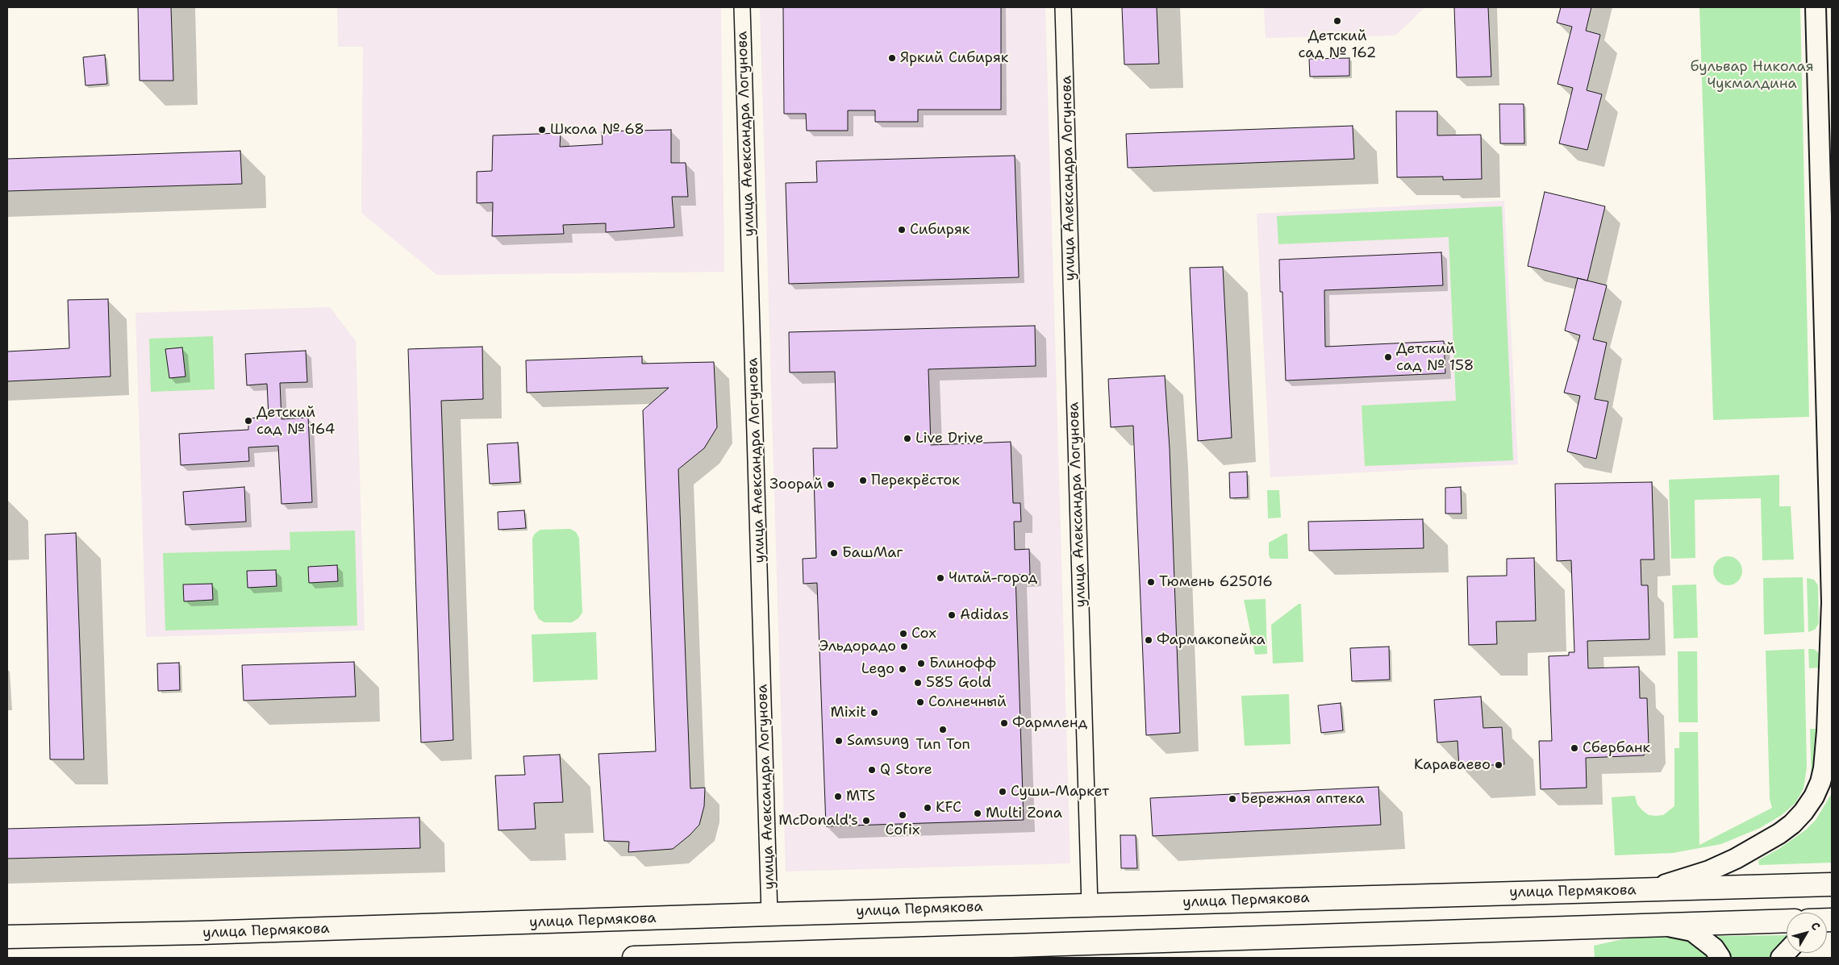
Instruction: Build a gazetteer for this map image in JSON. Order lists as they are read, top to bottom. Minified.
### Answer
{"streets":{"main road":["улица Пермякова"],"street":["улица Александра Логунова"]},"crossings":[["улица Александра Логунова","улица Пермякова"]],"parks":["бульвар Николая Чукмалдина"],"places":["Детский сад № 162","Яркий Сибиряк","Школа № 68","Сибиряк","Детский сад № 158","Детский сад № 164","Live Drive","Перекрёсток","Зоорай","БашМаг","Читай-город","Тюмень 625016","Adidas","Cox","Фармакопейка","Эльдорадо","Блинофф","Lego","585 Gold","Солнечный","Mixit","Фармленд","Тип Топ","Samsung","Сбербанк","Караваево","Q Store","Суши-Маркет","MTS","Бережная аптека","KFC","Multi Zona","Cofix","McDonald's"],"north":"top right"}
